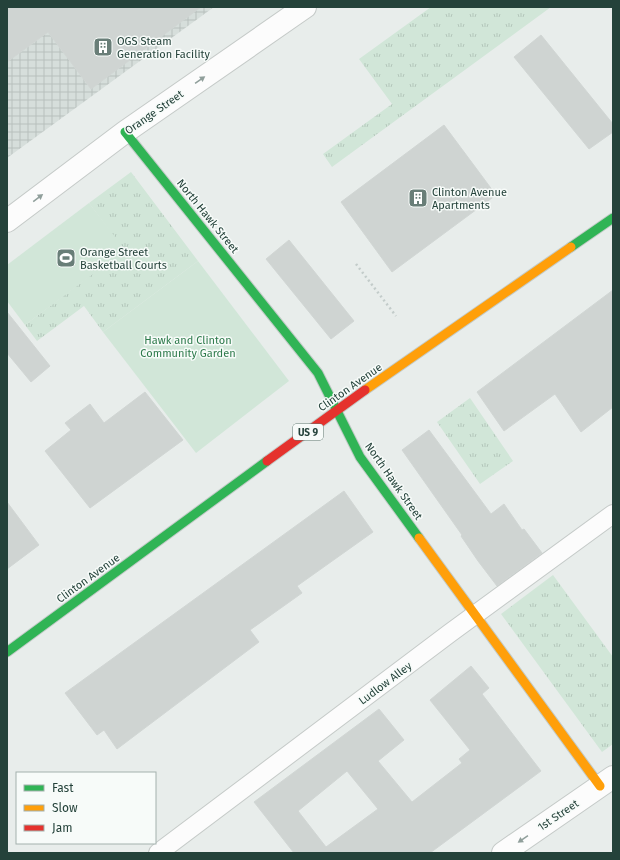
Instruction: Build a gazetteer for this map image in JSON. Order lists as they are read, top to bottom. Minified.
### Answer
{"streets":{"street":["Orange Street","North Hawk Street","Clinton Avenue","US 9","1st Street"],"lane":["Ludlow Alley"]},"crossings":[["Orange Street","North Hawk Street"],["North Hawk Street","Clinton Avenue"],["North Hawk Street","Ludlow Alley"],["North Hawk Street","1st Street"]],"one_way":["Orange Street","1st Street"],"parks":["Hawk and Clinton Community Garden"],"places":{"building":["OGS Steam Generation Facility","Clinton Avenue Apartments"],"sports":["Orange Street Basketball Courts"]},"legend":["Fast","Slow","Jam"]}
